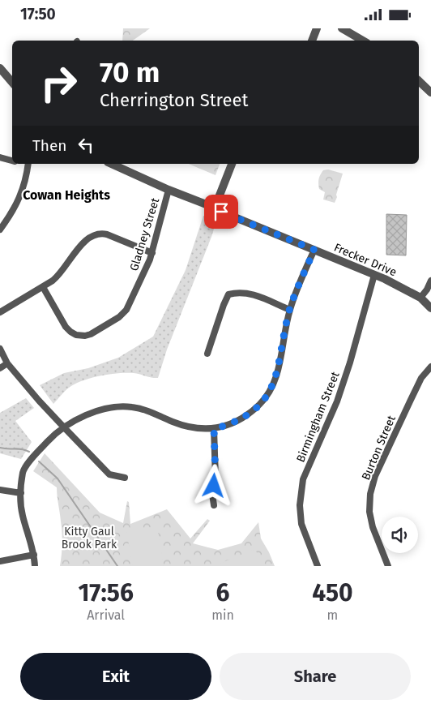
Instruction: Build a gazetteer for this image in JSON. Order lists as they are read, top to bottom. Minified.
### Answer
{"streets":{"street":["Gladney Street","Frecker Drive","Birmingham Street","Burton Street"]},"crossings":[["Gladney Street","Frecker Drive"],["Frecker Drive","Birmingham Street"]],"districts":["Cowan Heights"],"parks":["Kitty Gaul Brook Park"],"page":{"status":"17:50","turn":["70 m","Cherrington Street"],"then":"Then","eta":["17:56","Arrival","6","min","450","m"],"buttons":["Exit","Share"]}}
